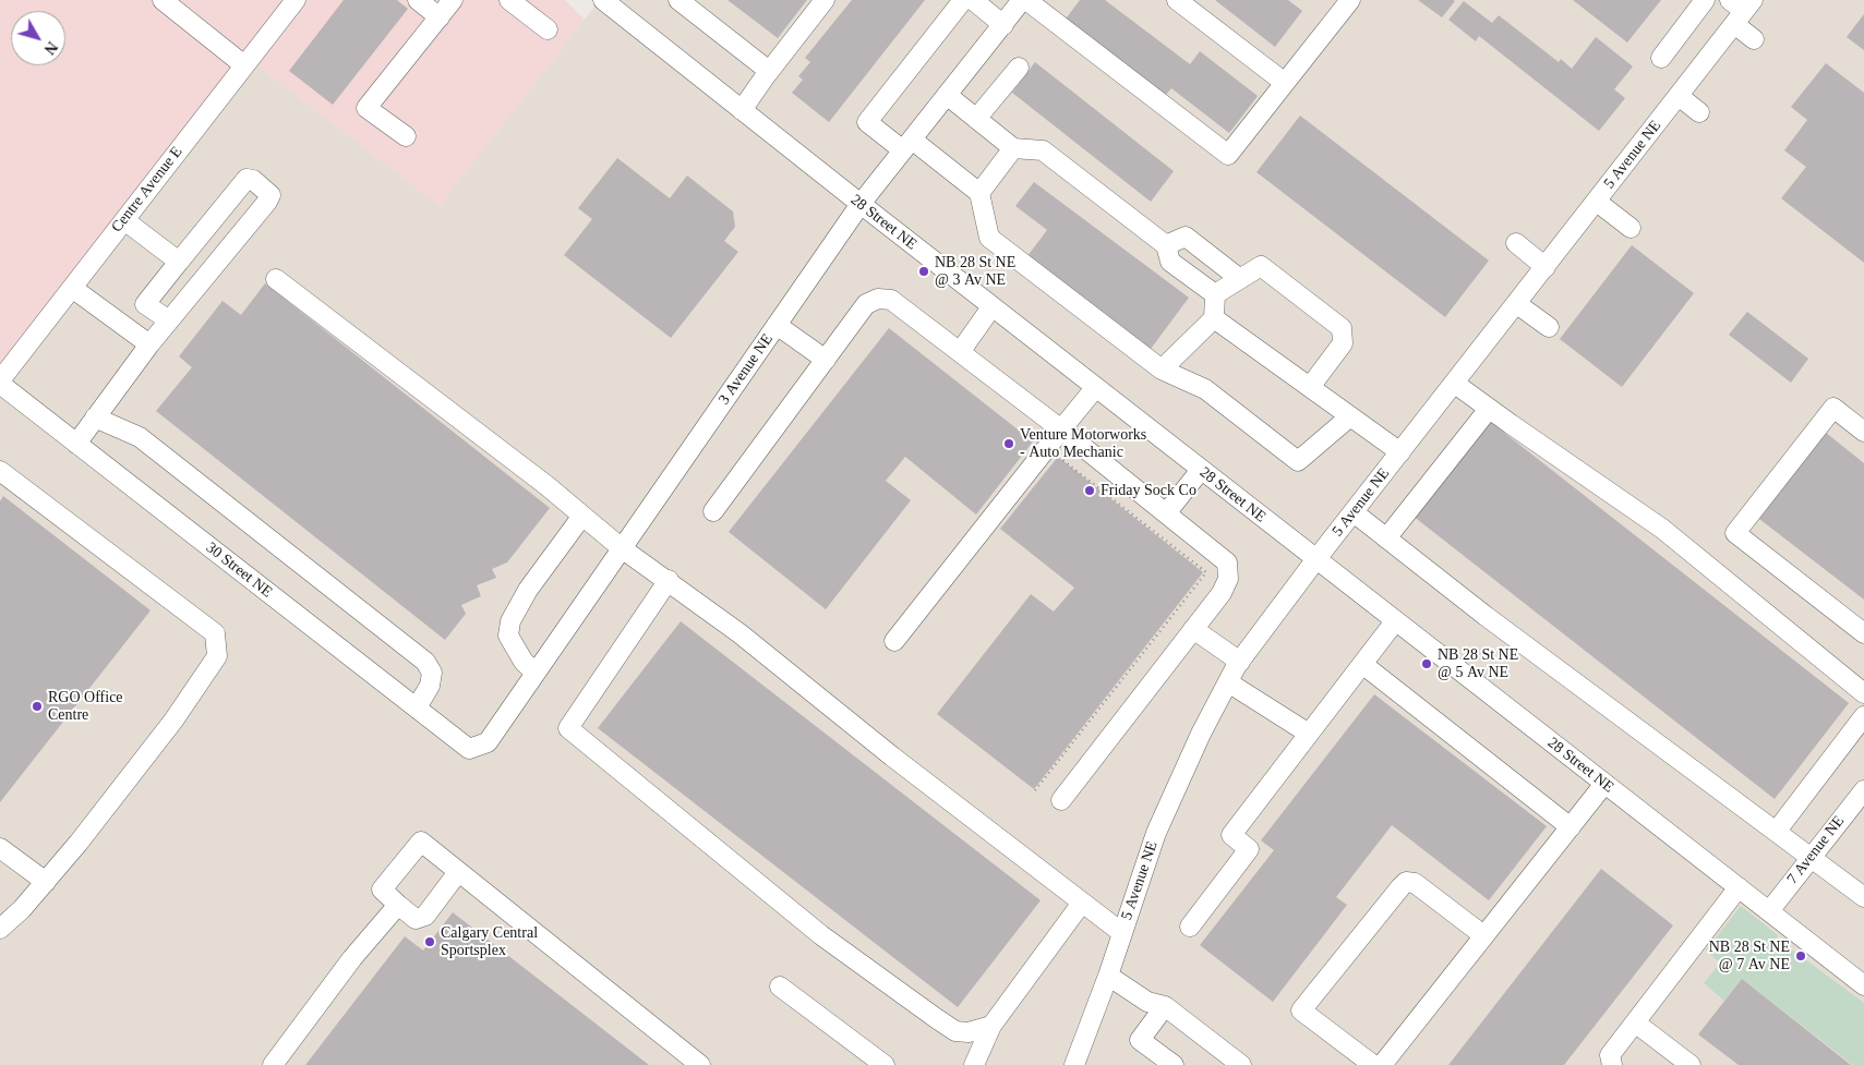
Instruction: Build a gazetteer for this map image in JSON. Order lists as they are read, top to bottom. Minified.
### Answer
{"streets":{"street":["5 Avenue NE","Centre Avenue E","28 Street NE","3 Avenue NE","30 Street NE","7 Avenue NE"]},"crossings":[["5 Avenue NE","28 Street NE"],["Centre Avenue E","30 Street NE"],["28 Street NE","3 Avenue NE"],["28 Street NE","7 Avenue NE"],["3 Avenue NE","30 Street NE"]],"places":["NB 28 St NE @ 3 Av NE","Venture Motorworks - Auto Mechanic","Friday Sock Co","NB 28 St NE @ 5 Av NE","RGO Office Centre","Calgary Central Sportsplex","NB 28 St NE @ 7 Av NE"],"north":"bottom right"}
